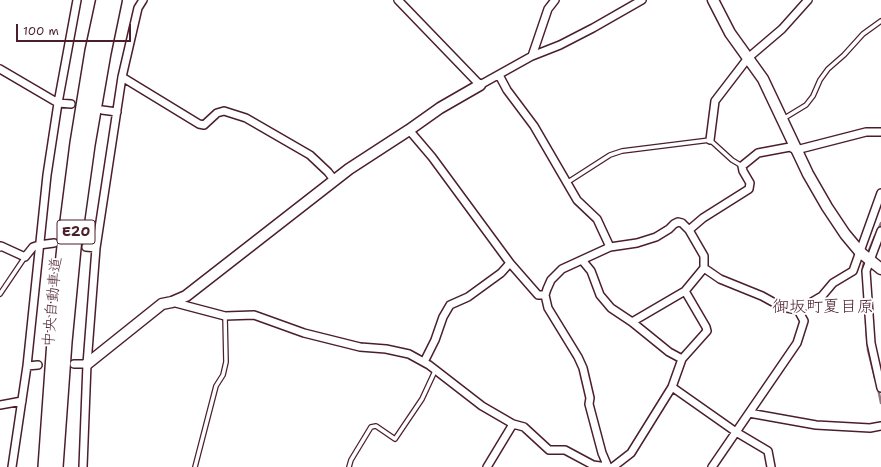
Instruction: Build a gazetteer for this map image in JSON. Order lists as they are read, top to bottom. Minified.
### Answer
{"streets":{"highway":["E20","中央自動車道"]},"districts":["御坂町夏目原"],"scale_bar":"100 m"}
